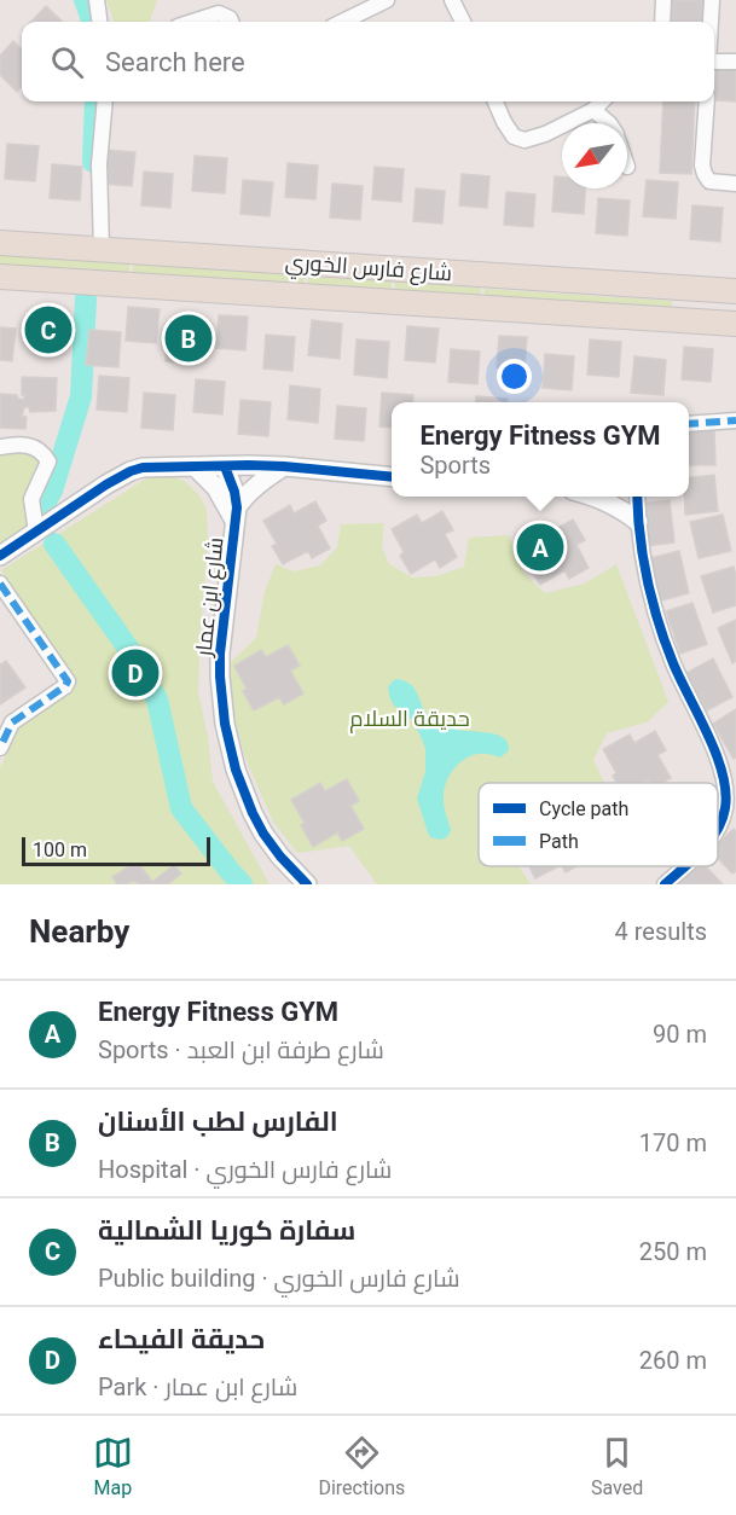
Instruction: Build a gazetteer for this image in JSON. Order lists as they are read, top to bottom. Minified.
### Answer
{"streets":{"main road":["شارع فارس الخوري"],"street":["شارع ابن عمار"]},"parks":["حديقة السلام"],"legend":["Cycle path","Path"],"scale_bar":"100 m","north":"bottom left","page":{"search":"Search here","pins":["C","B","A","D"],"popup":["Energy Fitness GYM","Sports"],"scale":"100 m","heading":["Nearby","4 results"],"list":[{"mark":"A","name":"Energy Fitness GYM","note":"Sports · شارع طرفة ابن العبد","value":"90 m"},{"mark":"B","name":"الفارس لطب الأسنان","note":"Hospital · شارع فارس الخوري","value":"170 m"},{"mark":"C","name":"سفارة كوريا الشمالية","note":"Public building · شارع فارس الخوري","value":"250 m"},{"mark":"D","name":"حديقة الفيحاء","note":"Park · شارع ابن عمار","value":"260 m"}],"nav":["Map","Directions","Saved"]}}
